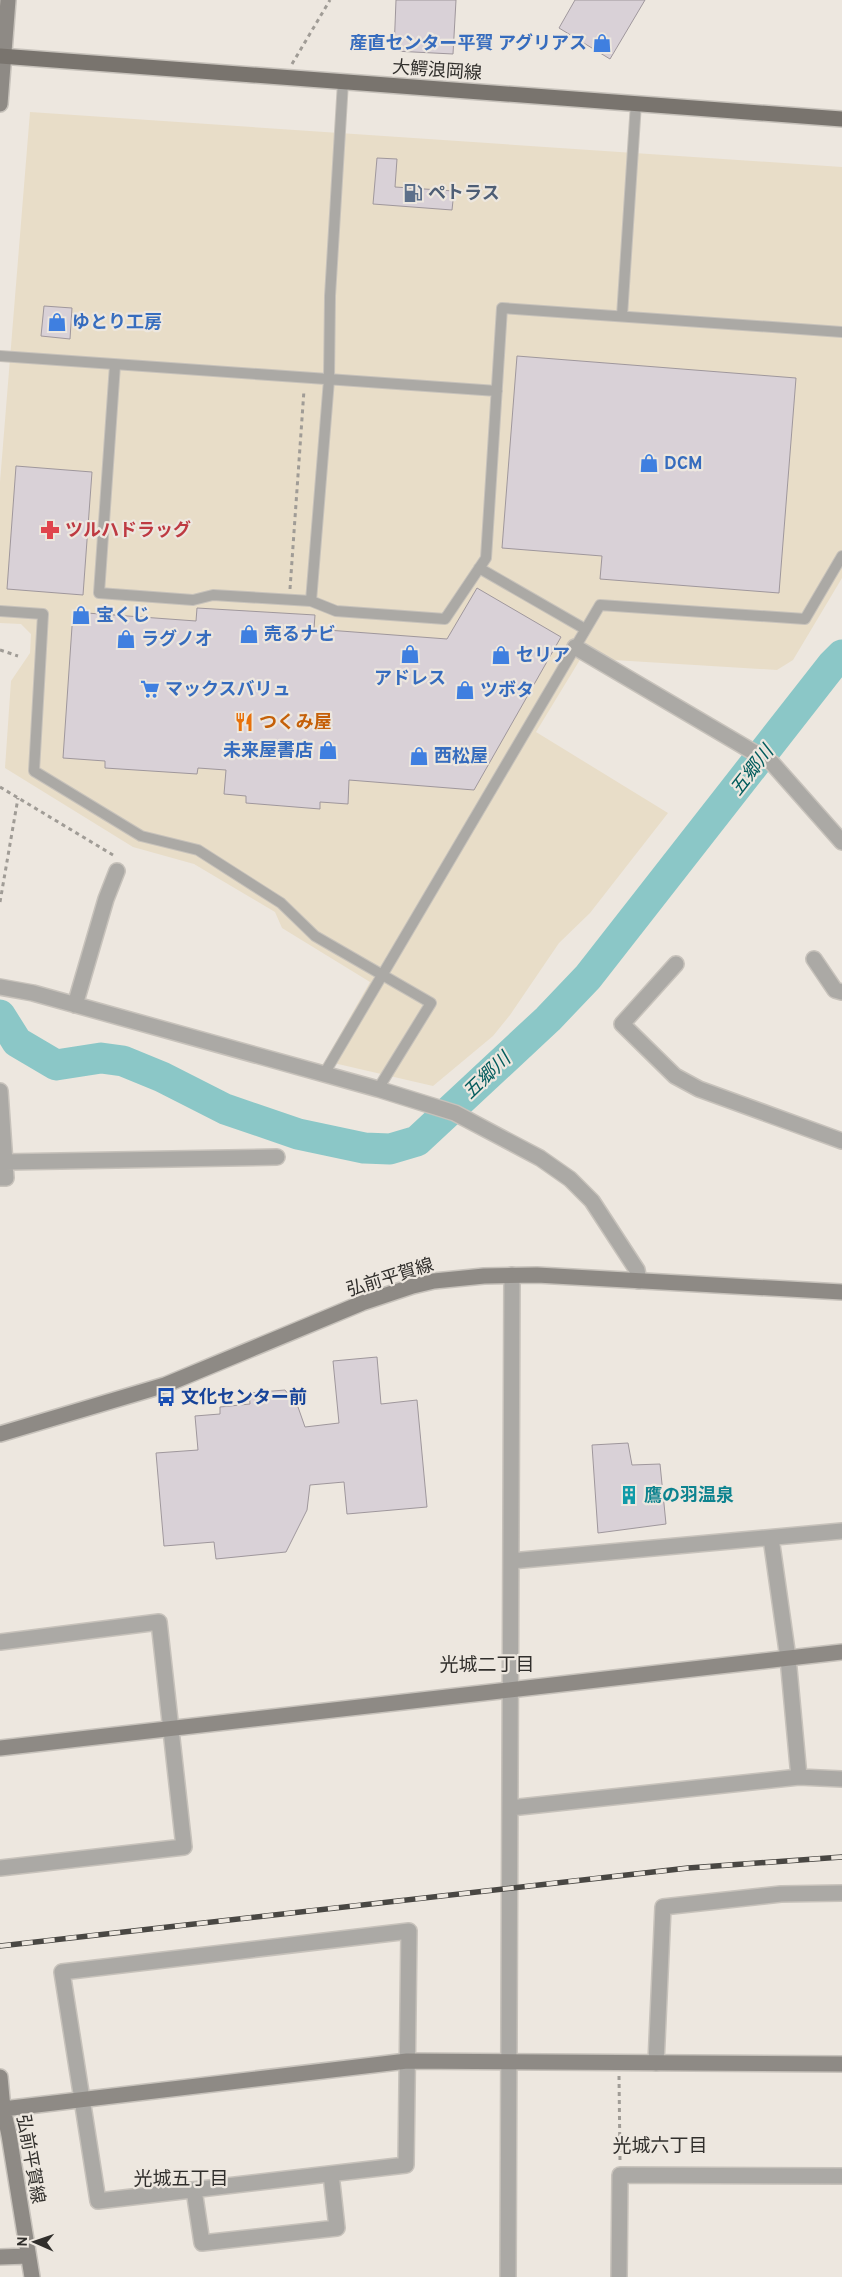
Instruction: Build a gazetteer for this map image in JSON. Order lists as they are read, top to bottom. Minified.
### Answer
{"streets":{"main road":["大鰐浪岡線"],"street":["弘前平賀線"]},"districts":["光城二丁目","光城六丁目","光城五丁目"],"water":["五郷川"],"places":{"shop":["産直センター平賀 アグリアス","ゆとり工房","DCM","宝くじ","売るナビ","ラグノオ","アドレス","セリア","ツボタ","未来屋書店","西松屋"],"fuel station":["ペトラス"],"pharmacy":["ツルハドラッグ"],"supermarket":["マックスバリュ"],"restaurant":["つくみ屋"],"bus stop":["文化センター前"],"building":["鷹の羽温泉"]},"north":"left"}
